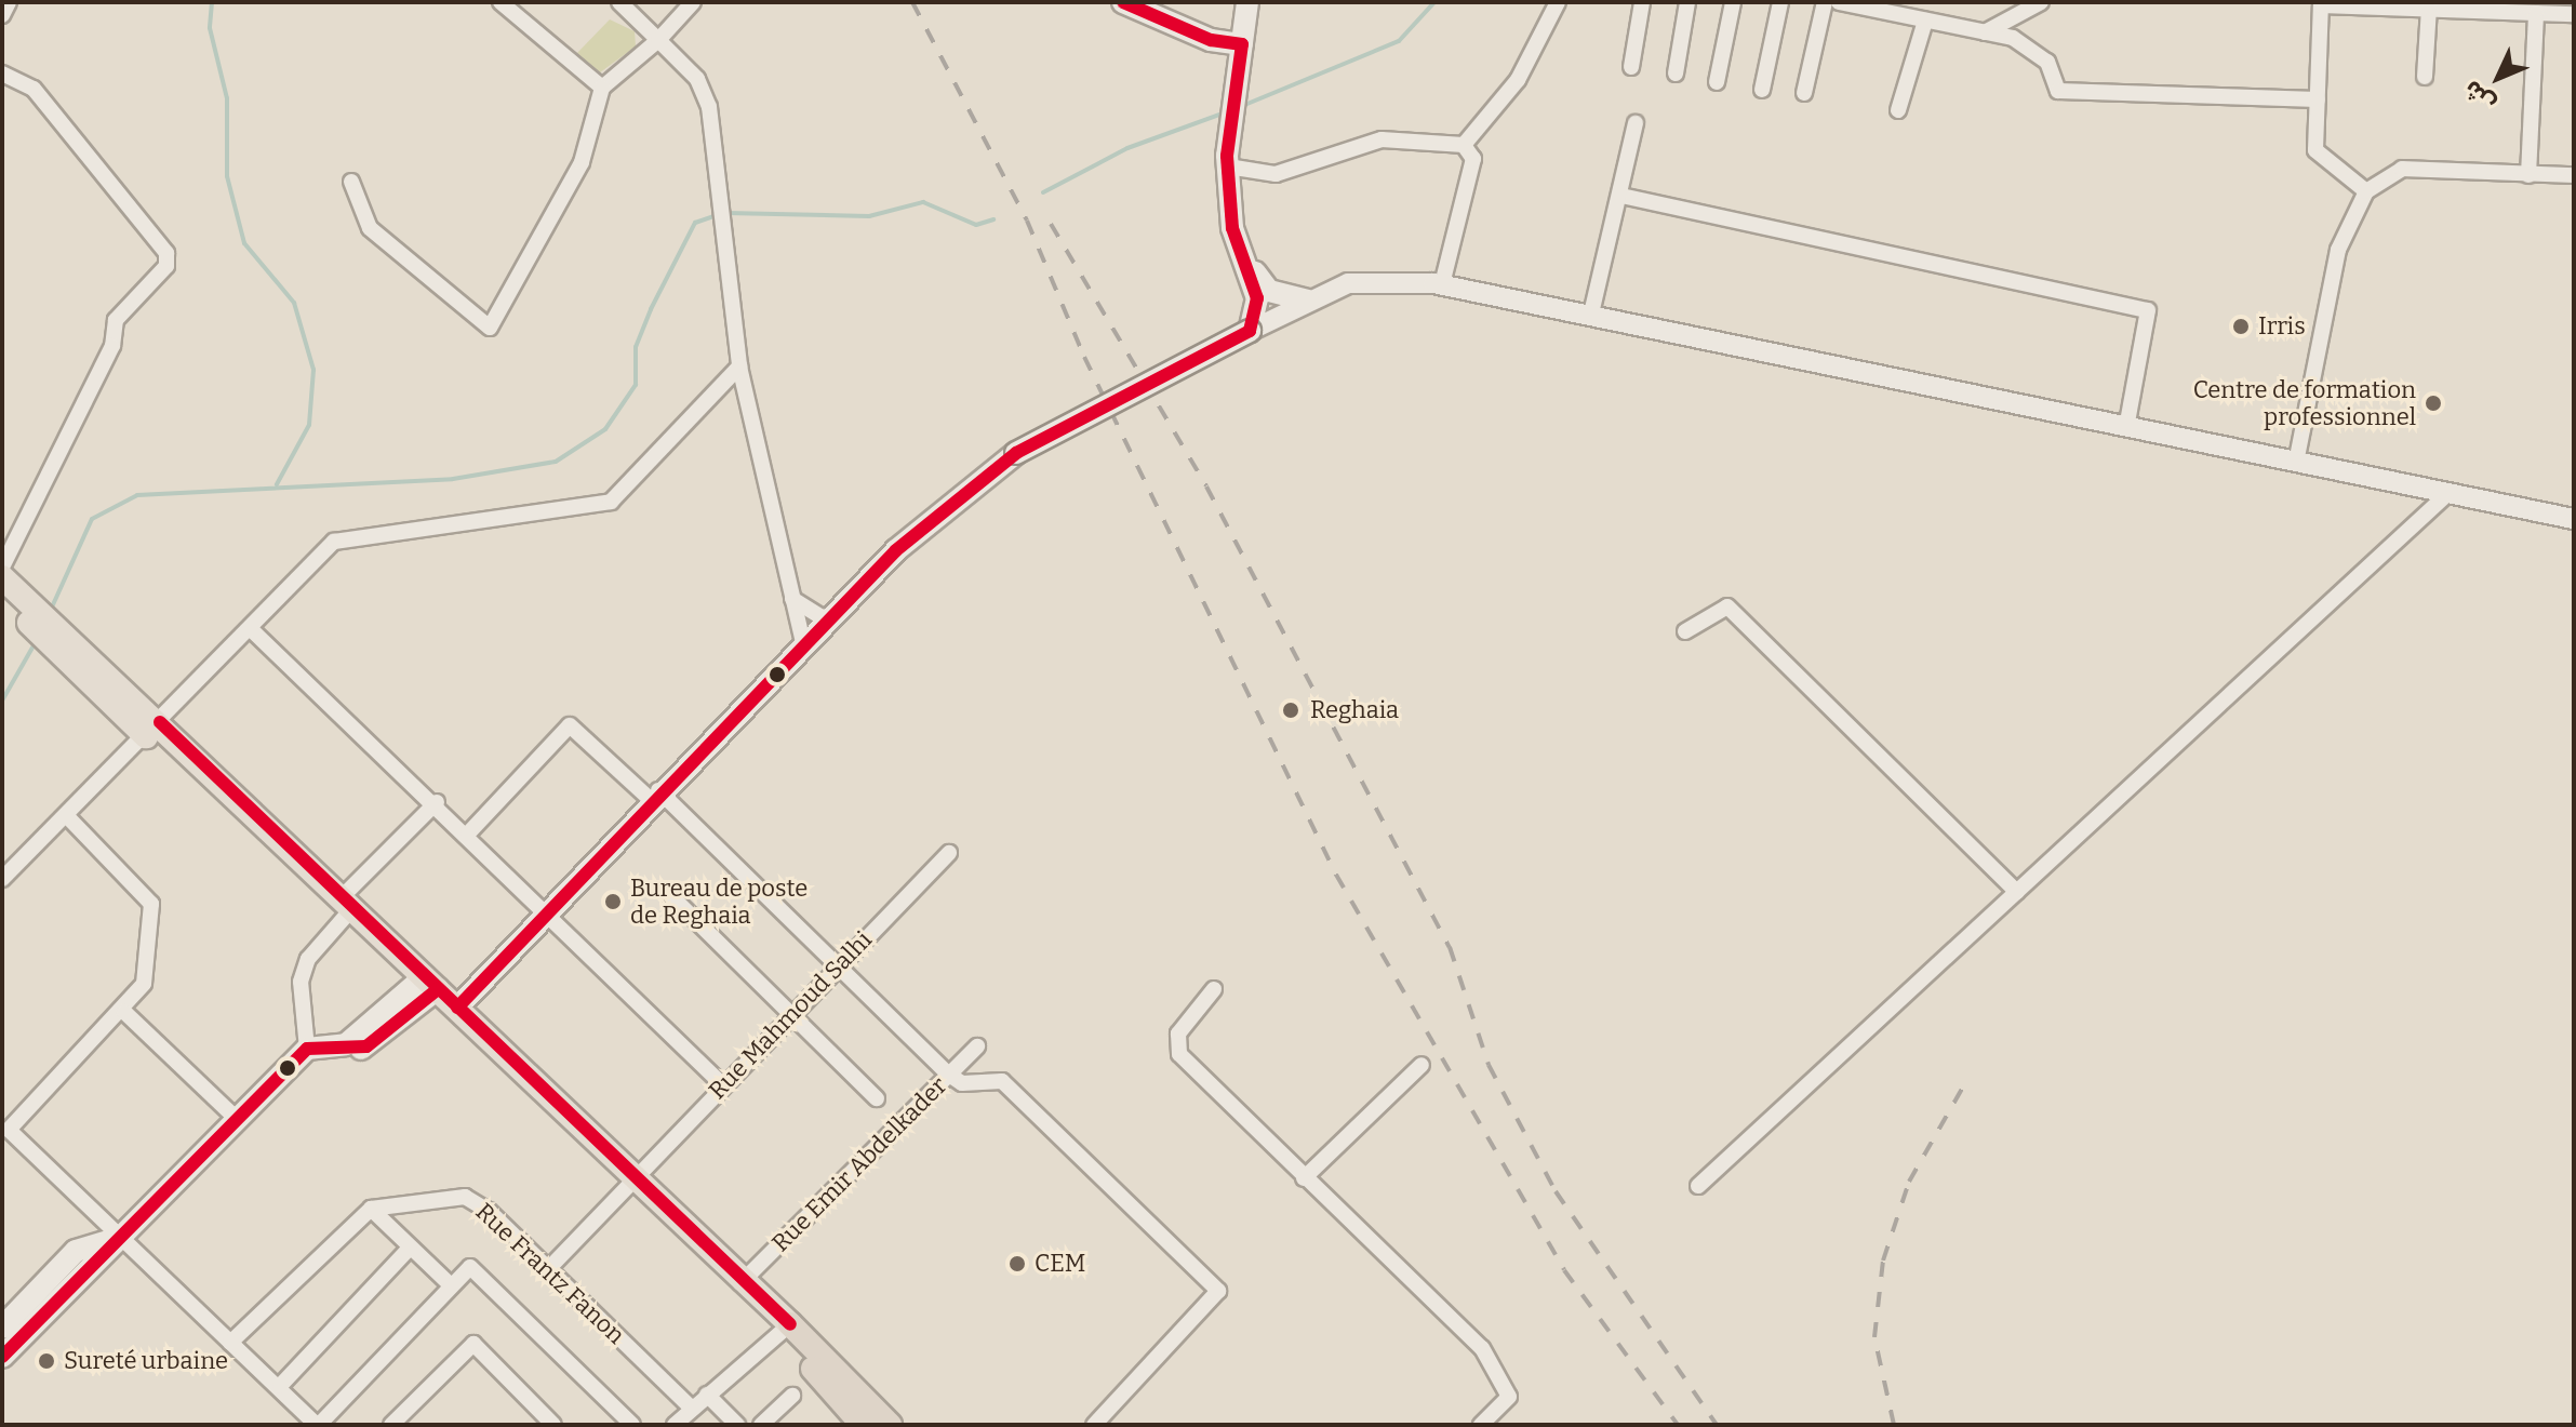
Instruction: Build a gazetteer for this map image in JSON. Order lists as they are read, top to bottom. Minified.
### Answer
{"streets":{"street":["Rue Mahmoud Salhi","Rue Emir Abdelkader","Rue Frantz Fanon"]},"crossings":[["Rue Mahmoud Salhi","Rue Frantz Fanon"]],"places":["Irris","Centre de formation professionnel","Reghaia","Bureau de poste de Reghaia","CEM","Sureté urbaine"],"north":"bottom left"}
